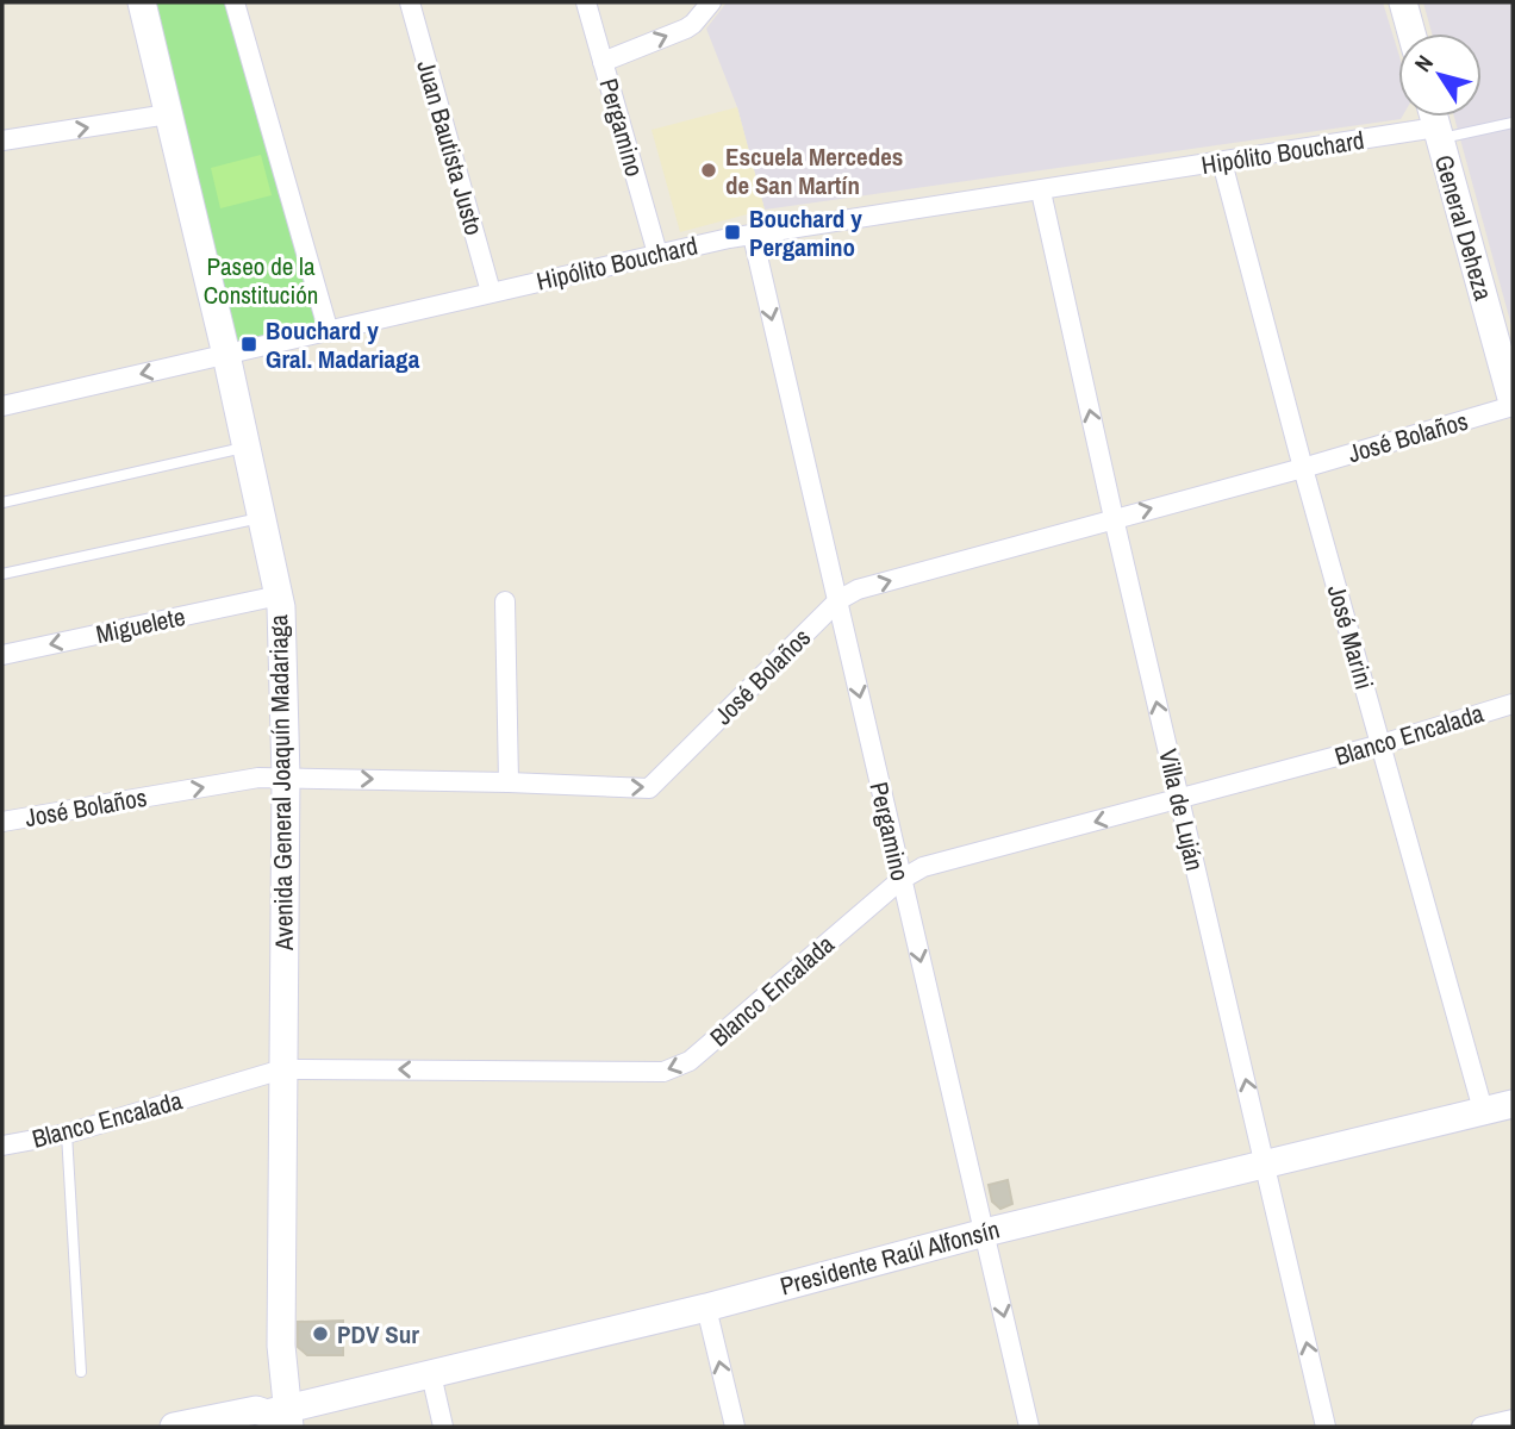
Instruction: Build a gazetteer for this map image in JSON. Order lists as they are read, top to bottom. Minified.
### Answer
{"streets":{"main road":["General Deheza","Avenida General Joaquín Madariaga","Presidente Raúl Alfonsín"],"street":["Pergamino","Juan Bautista Justo","Hipólito Bouchard","José Bolaños","Miguelete","José Marini","Blanco Encalada","Villa de Luján"]},"crossings":[["Pergamino","Hipólito Bouchard"],["Pergamino","José Bolaños"],["Pergamino","Blanco Encalada"],["Pergamino","Presidente Raúl Alfonsín"],["Juan Bautista Justo","Hipólito Bouchard"],["Hipólito Bouchard","General Deheza"],["Hipólito Bouchard","José Marini"],["Hipólito Bouchard","Avenida General Joaquín Madariaga"],["Hipólito Bouchard","Villa de Luján"],["General Deheza","José Bolaños"],["José Bolaños","José Marini"],["José Bolaños","Avenida General Joaquín Madariaga"],["José Bolaños","Villa de Luján"],["Miguelete","Avenida General Joaquín Madariaga"],["José Marini","Blanco Encalada"],["José Marini","Presidente Raúl Alfonsín"],["Blanco Encalada","Avenida General Joaquín Madariaga"],["Blanco Encalada","Villa de Luján"],["Avenida General Joaquín Madariaga","Presidente Raúl Alfonsín"],["Villa de Luján","Presidente Raúl Alfonsín"]],"one_way":["Pergamino","José Bolaños","Miguelete","Blanco Encalada","Villa de Luján"],"parks":["Paseo de la Constitución"],"places":{"other":["Escuela Mercedes de San Martín","PDV Sur"],"transit":["Bouchard y Pergamino","Bouchard y Gral. Madariaga"]},"north":"top left"}
